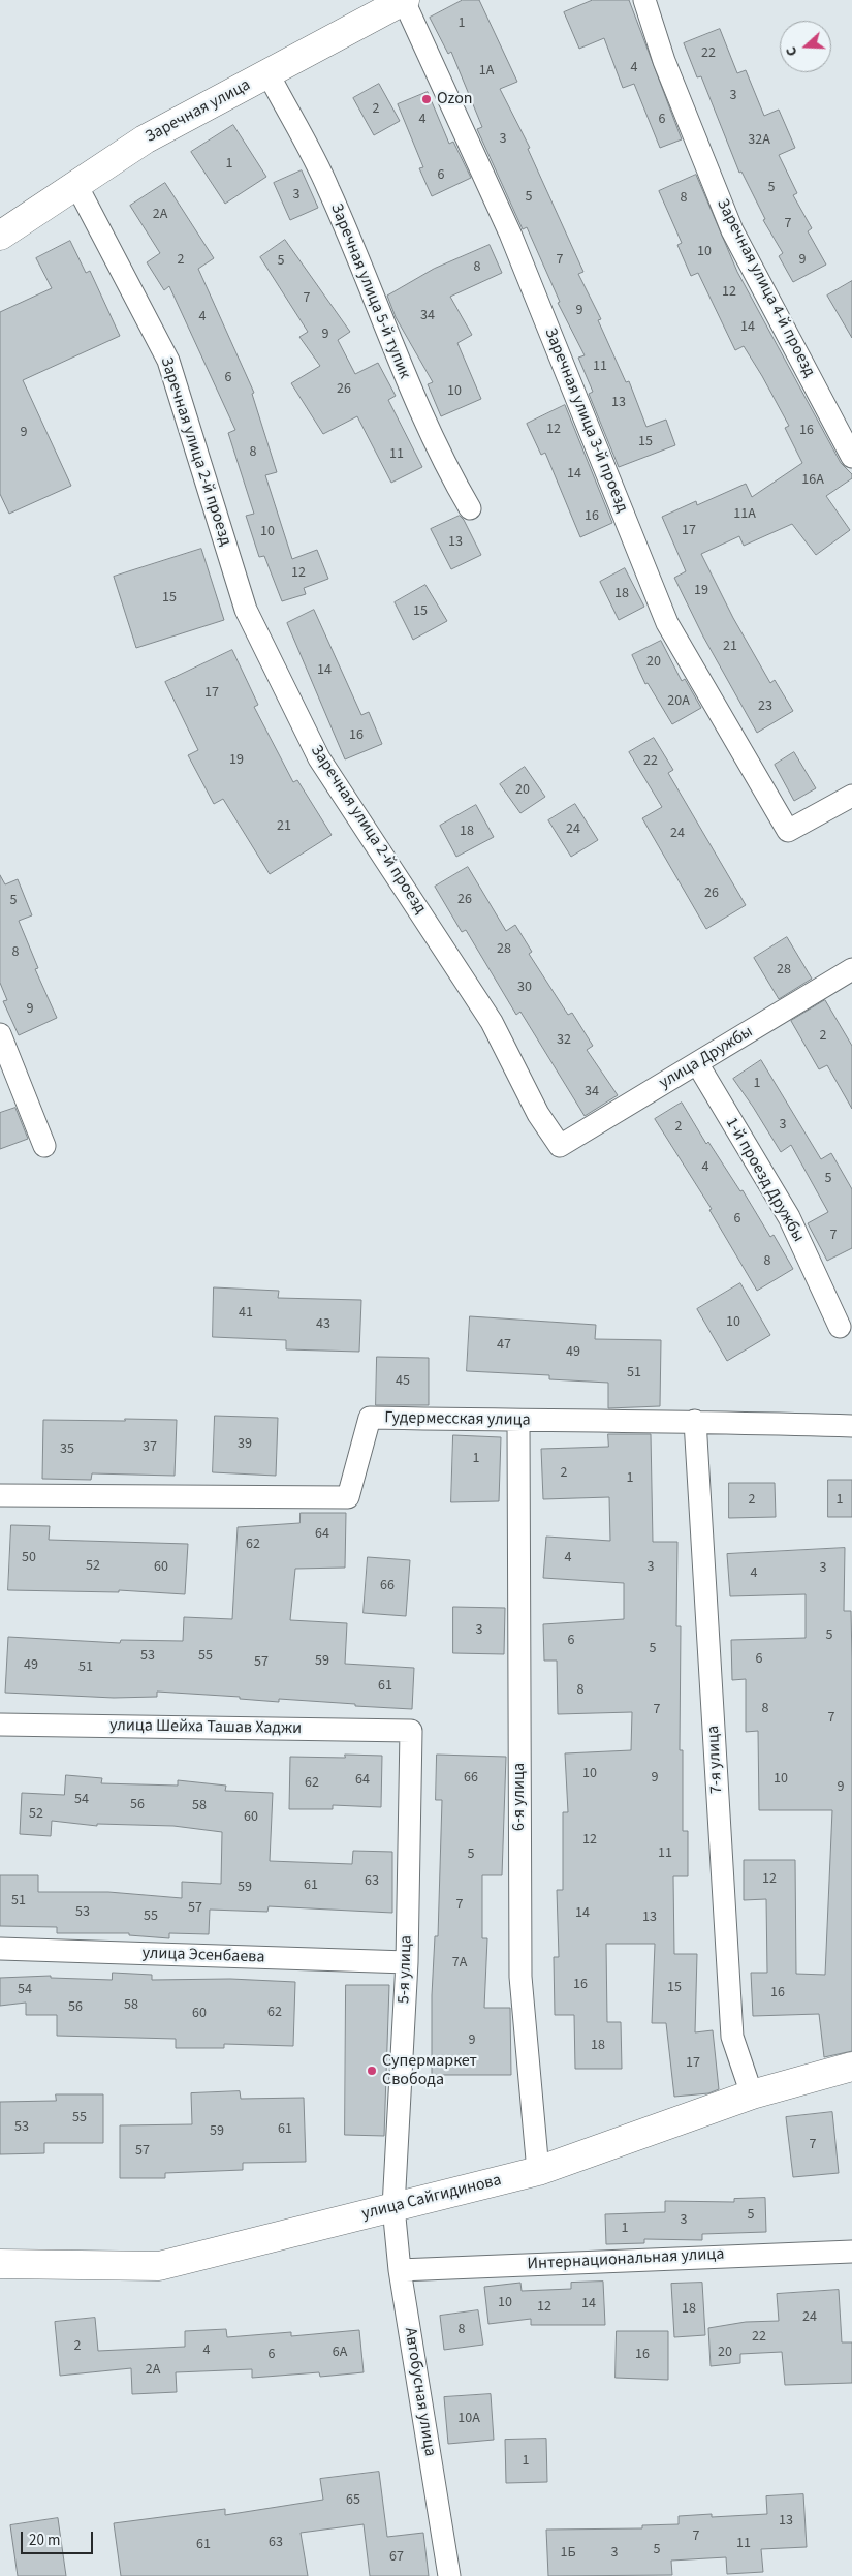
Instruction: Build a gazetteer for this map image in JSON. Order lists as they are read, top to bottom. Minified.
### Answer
{"streets":{"main road":["Заречная улица","улица Сайгидинова"],"street":["Заречная улица 4-й проезд","Заречная улица 5-й тупик","Заречная улица 3-й проезд","Заречная улица 2-й проезд","улица Дружбы","1-й проезд Дружбы","Гудермесская улица","улица Шейха Ташав Хаджи","7-я улица","6-я улица","улица Эсенбаева","5-я улица","Интернациональная улица","Автобусная улица"]},"crossings":[["Заречная улица","Заречная улица 5-й тупик"],["Заречная улица","Заречная улица 3-й проезд"],["Заречная улица","Заречная улица 2-й проезд"],["Заречная улица 2-й проезд","улица Дружбы"],["улица Дружбы","1-й проезд Дружбы"],["Гудермесская улица","7-я улица"],["Гудермесская улица","6-я улица"],["улица Шейха Ташав Хаджи","5-я улица"],["7-я улица","улица Сайгидинова"],["6-я улица","улица Сайгидинова"],["улица Эсенбаева","5-я улица"],["5-я улица","улица Сайгидинова"],["5-я улица","Автобусная улица"],["улица Сайгидинова","Автобусная улица"],["Интернациональная улица","Автобусная улица"]],"places":["Ozon","Супермаркет Свобода"],"house_numbers":["1","22","4","1А","3","2","4","6","3","32А","1","6","5","3","5","8","2А","7","10","2","7","9","5","8","12","7","9","34","4","14","9","11","6","26","10","13","12","16","9","15","8","11","14","16А","11А","16","17","10","13","12","19","18","15","15","21","20","14","17","20А","23","16","19","22","20","21","24","18","24","26","26","5","28","8","28","30","9","2","32","1","34","3","2","4","5","6","7","8","41","10","43","47","49","51","45","39","37","35","1","2","1","2","1","64","62","50","4","52","60","3","3","4","66","3","5","6","5","53","55","6","59","57","49","51","61","8","8","7","7","10","66","9","10","64","62","9","54","56","58","52","60","12","11","5","12","63","61","59","51","7","57","53","14","55","13","7А","16","15","54","16","58","56","62","60","9","18","17","55","53","61","59","7","57","5","3","1","10","14","12","18","24","8","22","2","4","6А","20","6","16","2А","10А","1","65","13","7","63","11","61","5","1Б","3","67"],"scale_bar":"20 m","north":"left"}
